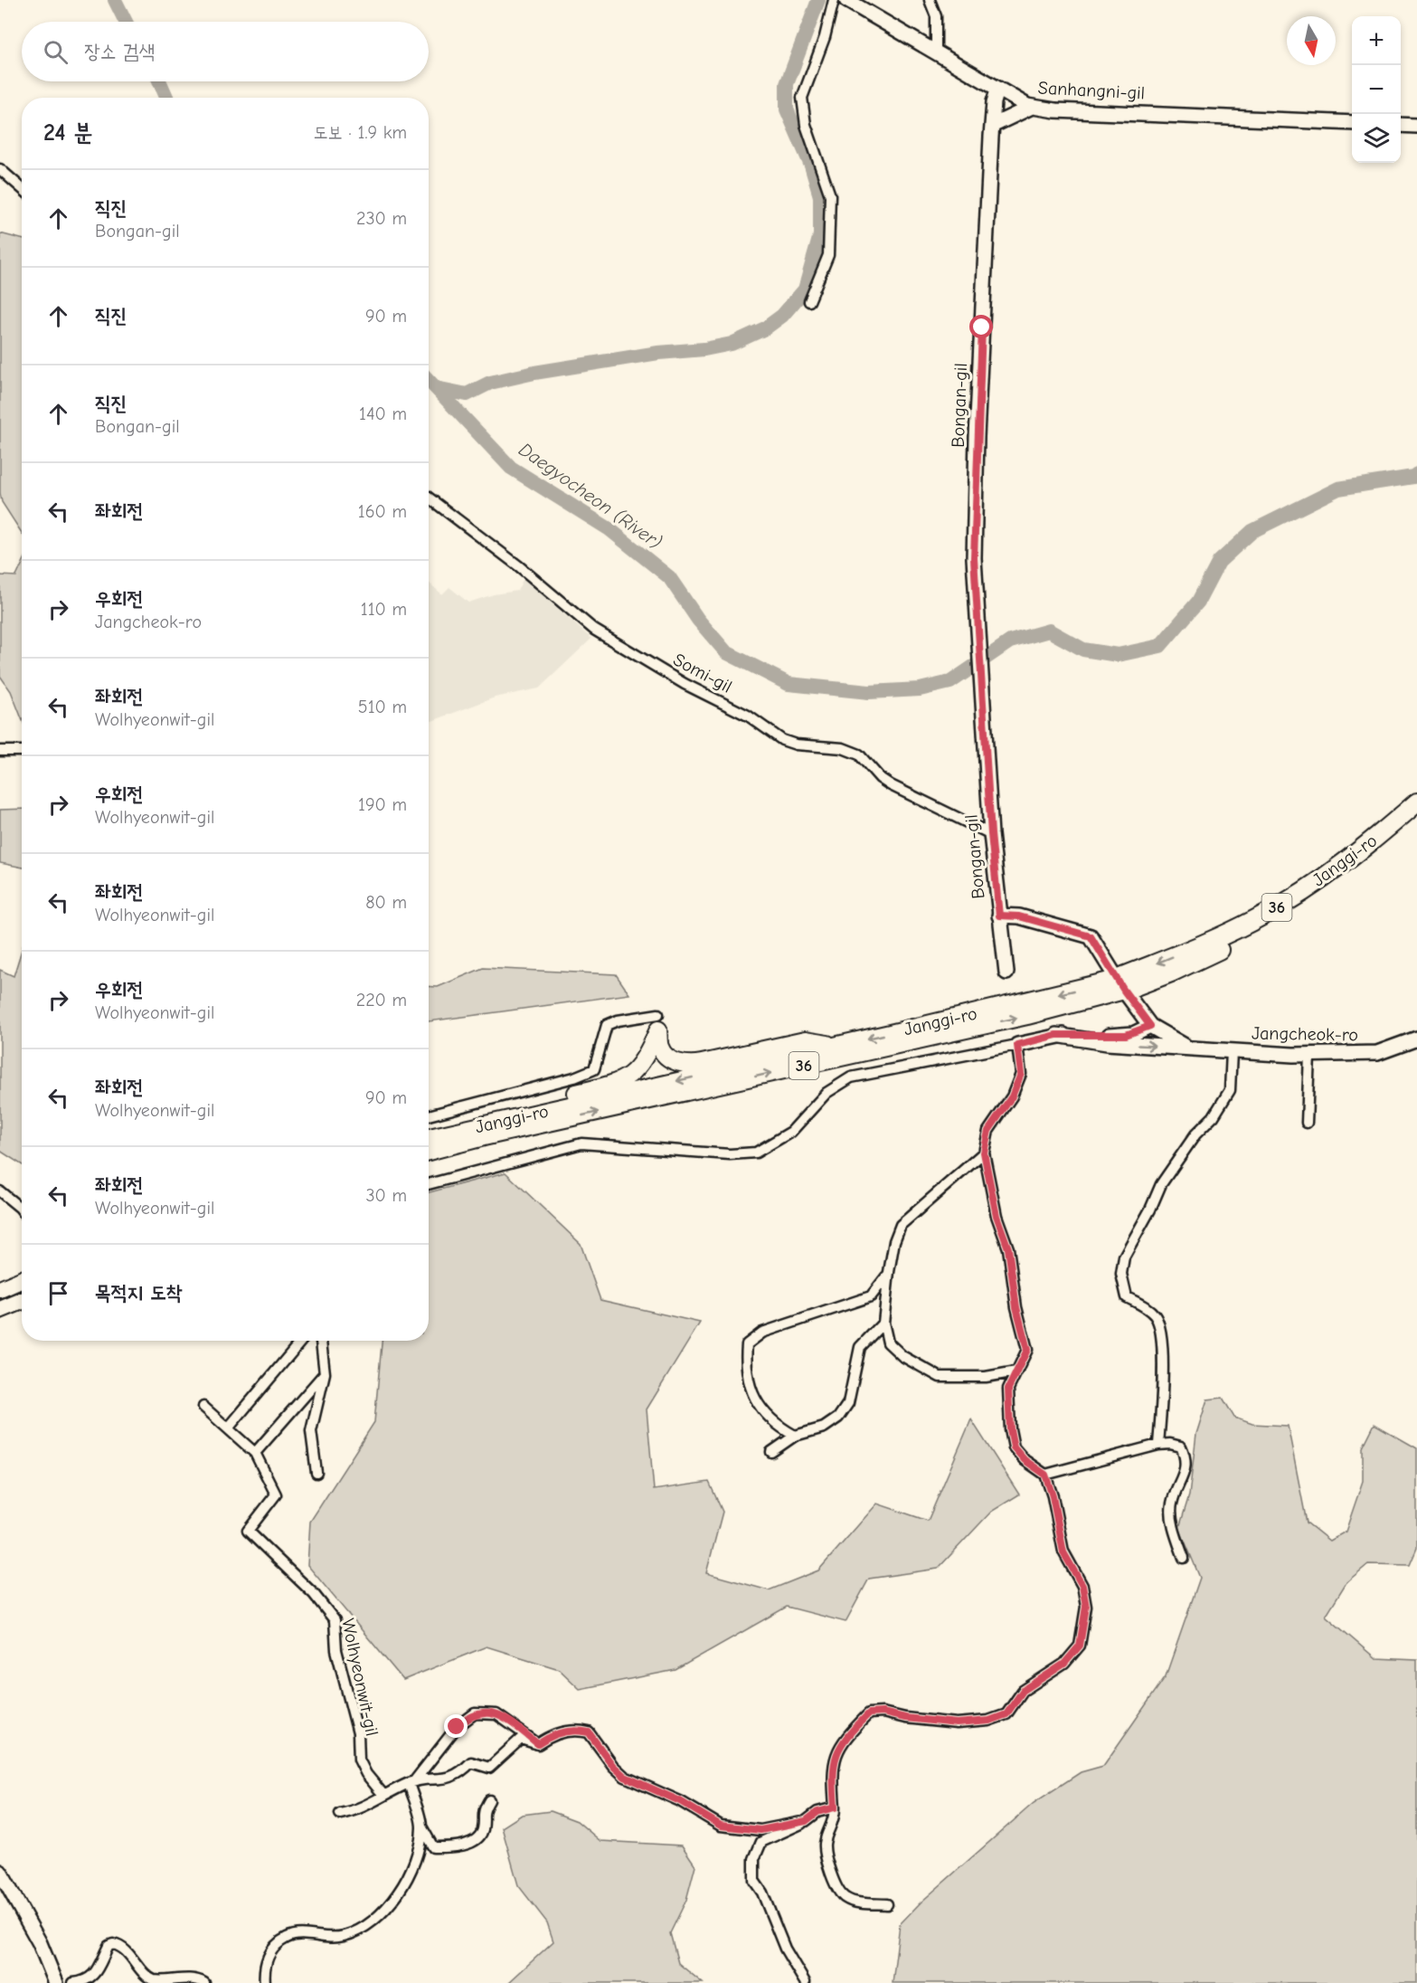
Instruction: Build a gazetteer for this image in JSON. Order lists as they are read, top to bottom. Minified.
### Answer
{"streets":{"highway":["Janggi-ro","36"],"street":["Sanhangni-gil","Bongan-gil","Somi-gil","Jangcheok-ro","Wolhyeonwit-gil"]},"crossings":[["Sanhangni-gil","Bongan-gil"],["Bongan-gil","Somi-gil"]],"water":["Daegyocheon (River)"],"north":"bottom","page":{"map_buttons":["+","−"],"search":"장소 검색","heading":["24 분","도보 · 1.9 km"],"list":[["직진","Bongan-gil","230 m"],["직진","90 m"],["직진","Bongan-gil","140 m"],["좌회전","160 m"],["우회전","Jangcheok-ro","110 m"],["좌회전","Wolhyeonwit-gil","510 m"],["우회전","Wolhyeonwit-gil","190 m"],["좌회전","Wolhyeonwit-gil","80 m"],["우회전","Wolhyeonwit-gil","220 m"],["좌회전","Wolhyeonwit-gil","90 m"],["좌회전","Wolhyeonwit-gil","30 m"],"목적지 도착"]}}
